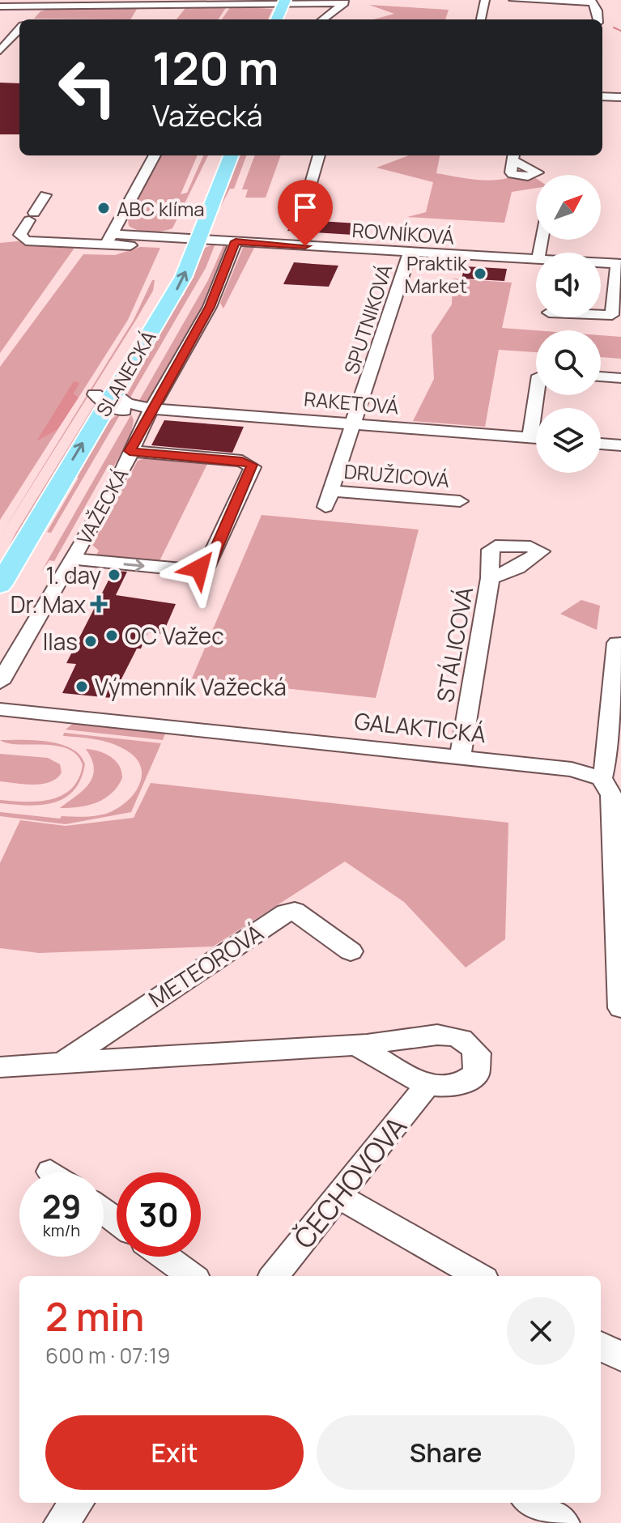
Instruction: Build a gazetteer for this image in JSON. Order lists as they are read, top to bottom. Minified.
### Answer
{"streets":{"main road":["SLANECKÁ"],"street":["ROVNÍKOVÁ","SPUTNIKOVÁ","RAKETOVÁ","DRUŽICOVÁ","VAŽECKÁ","STÁLICOVÁ","GALAKTICKÁ","METEOROVÁ","ČECHOVOVA"]},"crossings":[["ROVNÍKOVÁ","SPUTNIKOVÁ"],["ROVNÍKOVÁ","SLANECKÁ"],["ROVNÍKOVÁ","VAŽECKÁ"],["SPUTNIKOVÁ","RAKETOVÁ"],["SPUTNIKOVÁ","DRUŽICOVÁ"],["SLANECKÁ","RAKETOVÁ"],["SLANECKÁ","VAŽECKÁ"],["RAKETOVÁ","VAŽECKÁ"],["STÁLICOVÁ","GALAKTICKÁ"]],"places":{"other":["ABC klíma","Praktik Market","1. day","OC Važec","Ilas","Výmenník Važecká"],"health":["Dr. Max"]},"north":"top right","page":{"turn":["120 m","Važecká"],"speed":"29 km/h","limit":"30","heading":["2 min","600 m · 07:19"],"buttons":["Exit","Share"]}}
